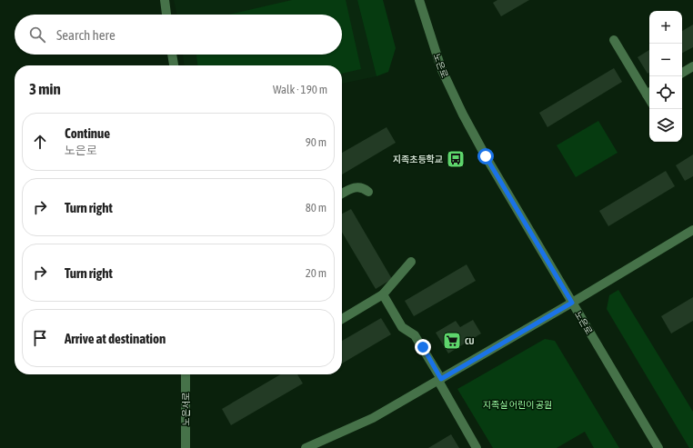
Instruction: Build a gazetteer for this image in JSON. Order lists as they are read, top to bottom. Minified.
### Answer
{"streets":{"street":["노은로","노은서로"]},"parks":["지족실 어린이 공원"],"places":{"bus stop":["지족초등학교"],"supermarket":["CU"]},"page":{"map_buttons":["+","−"],"search":"Search here","heading":["3 min","Walk · 190 m"],"list":[["Continue","노은로","90 m"],["Turn right","80 m"],["Turn right","20 m"],"Arrive at destination"]}}
